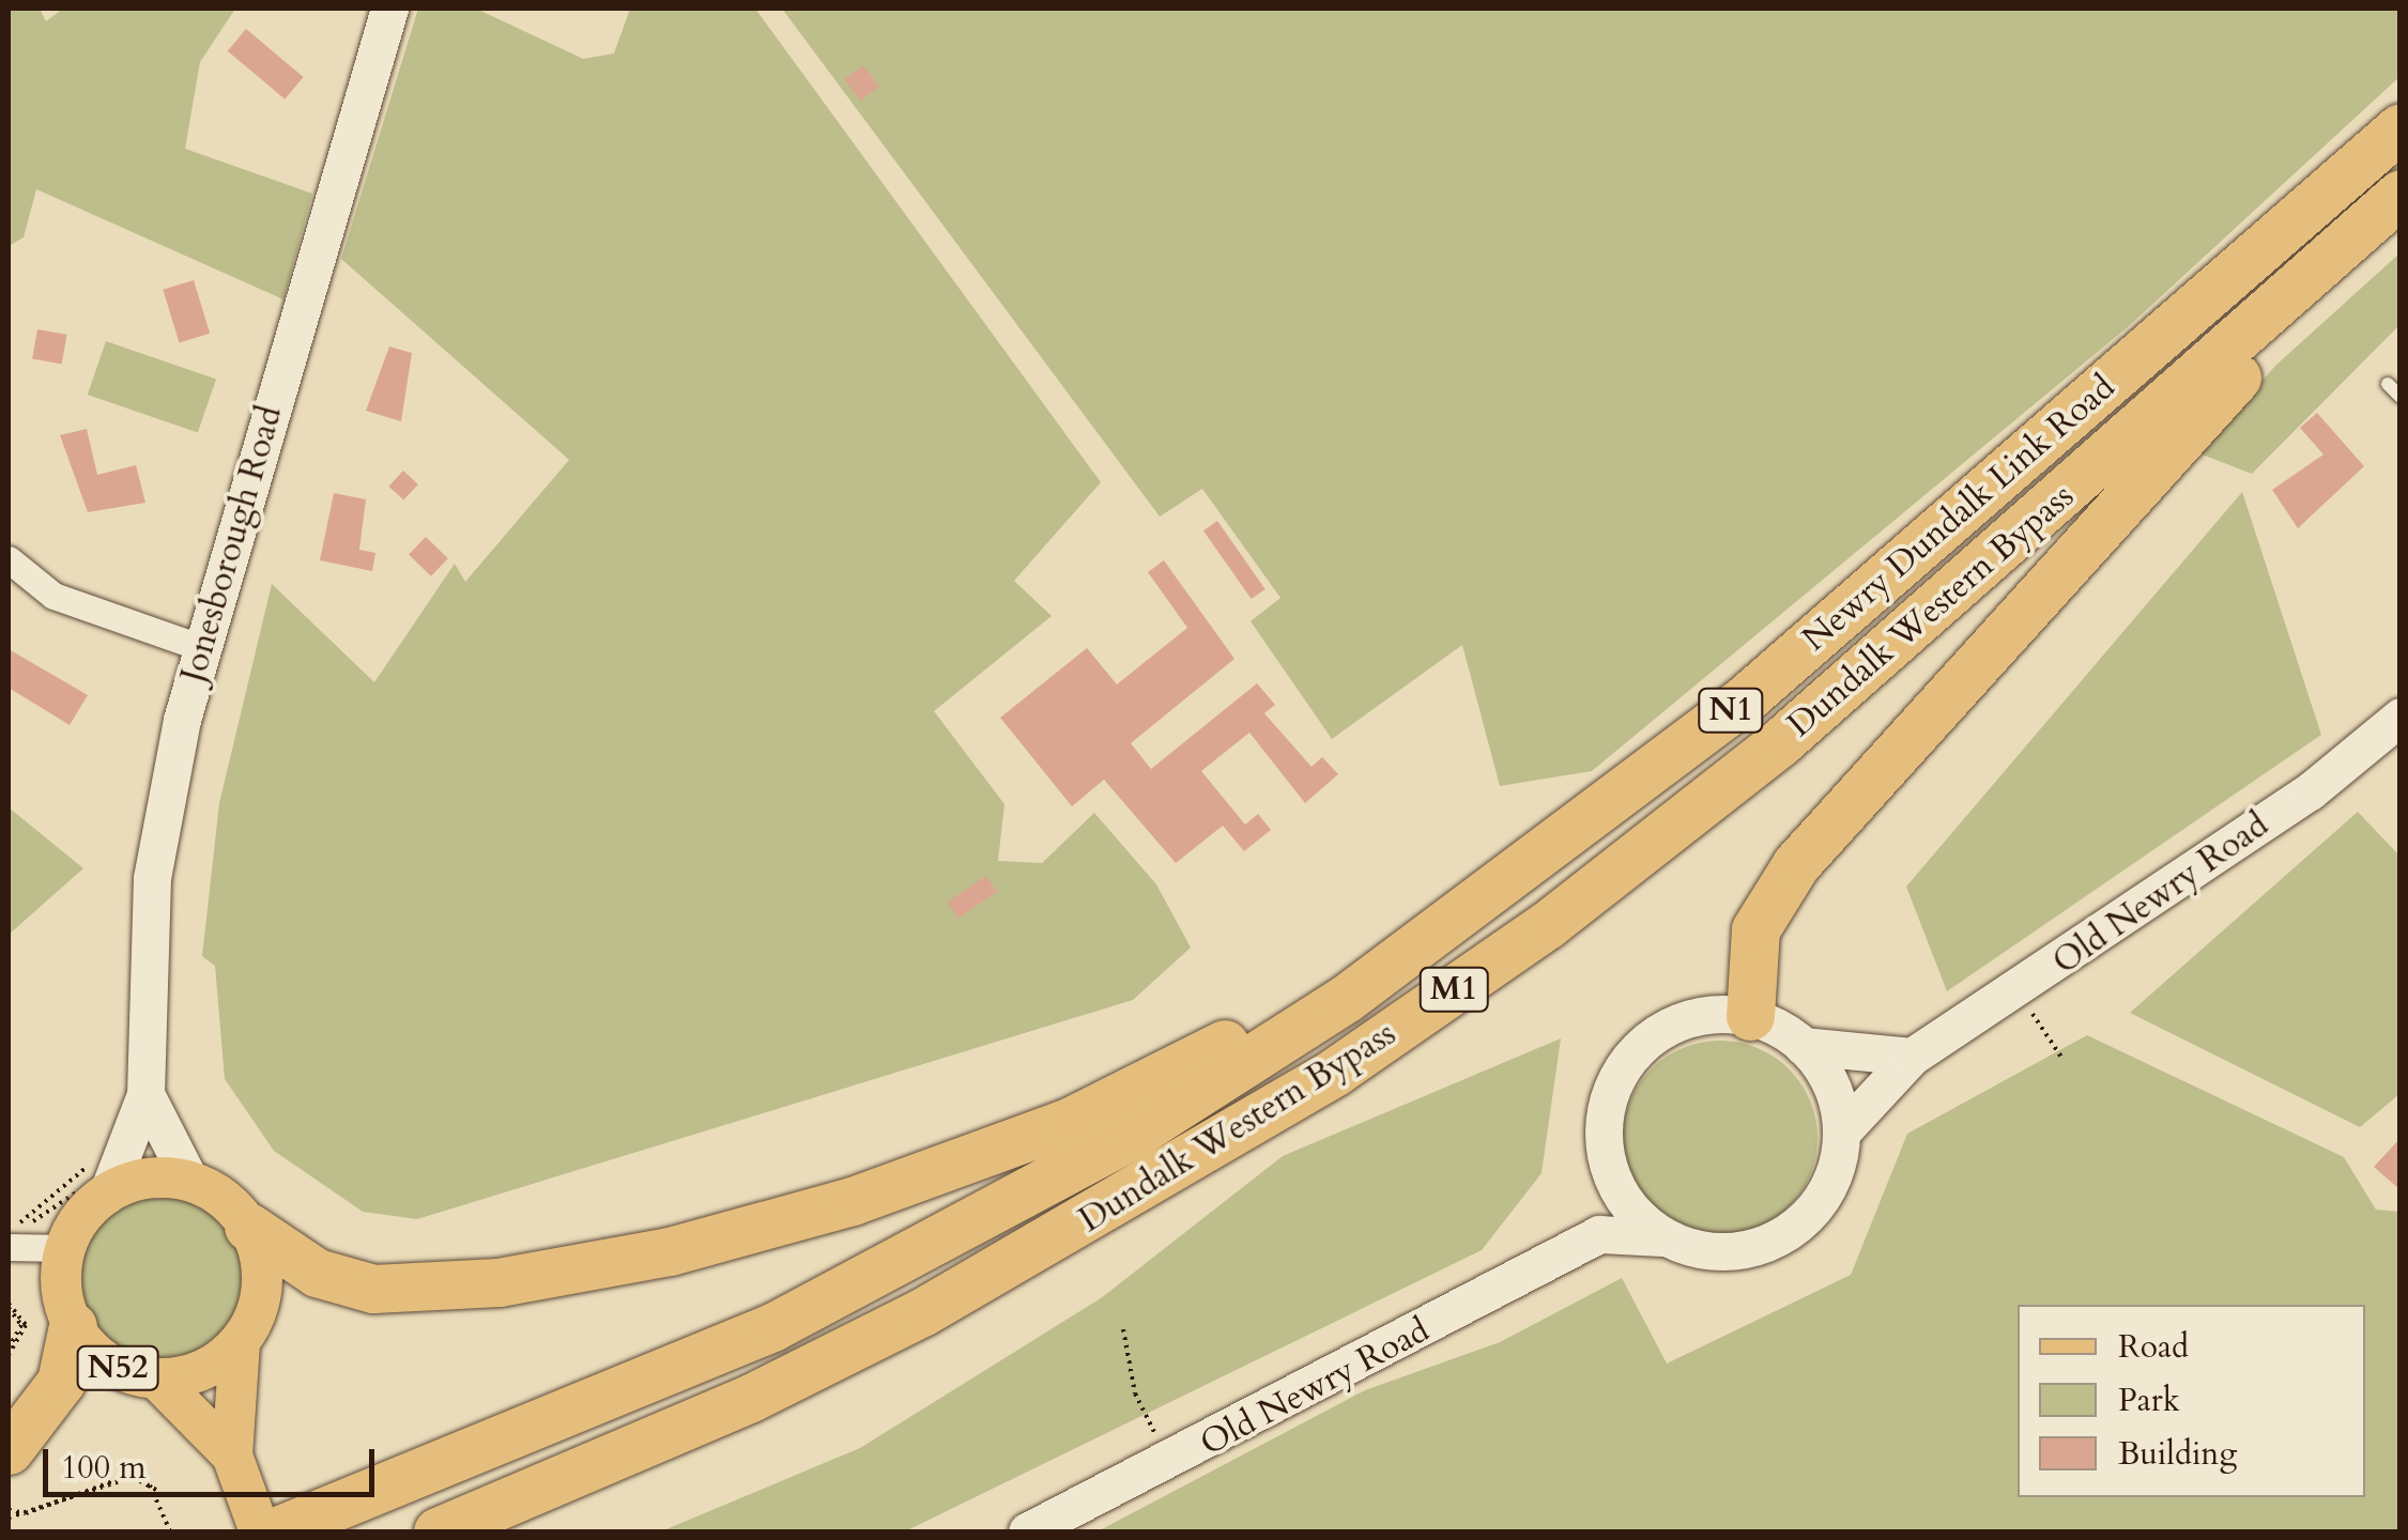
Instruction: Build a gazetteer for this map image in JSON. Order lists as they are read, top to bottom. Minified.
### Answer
{"streets":{"highway":["Newry Dundalk Link Road","Dundalk Western Bypass","N1","M1"],"main road":["Jonesborough Road","Old Newry Road","N52"]},"crossings":[["Newry Dundalk Link Road","Dundalk Western Bypass"],["Jonesborough Road","N52"]],"legend":["Road","Park","Building"],"scale_bar":"100 m"}
